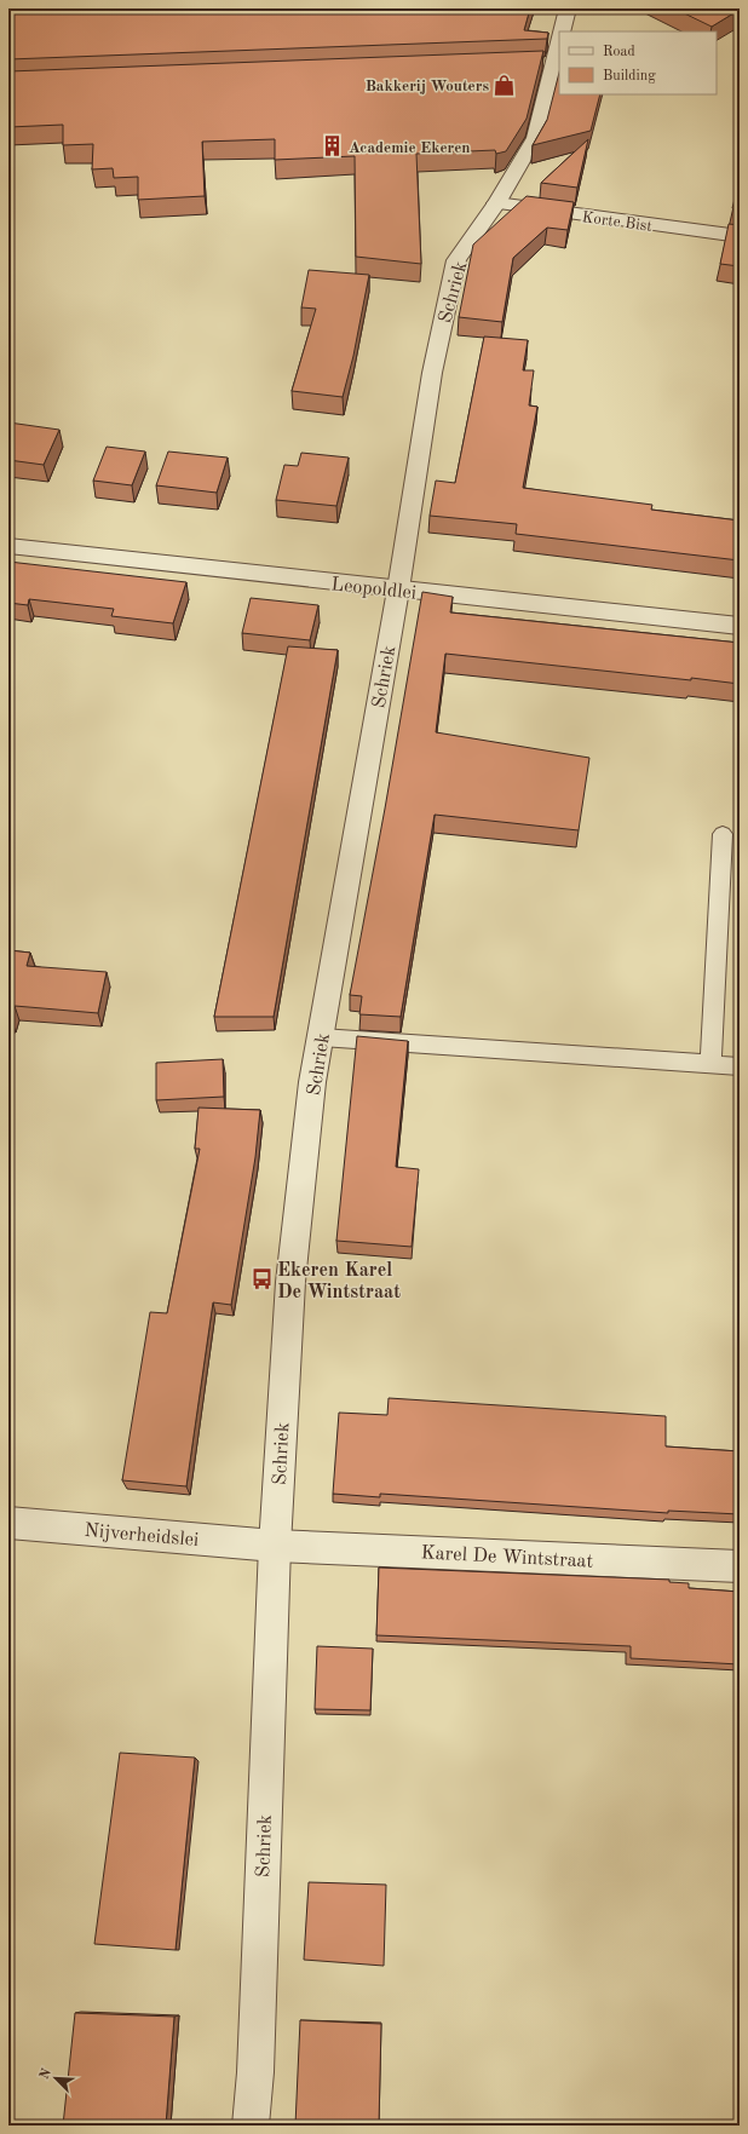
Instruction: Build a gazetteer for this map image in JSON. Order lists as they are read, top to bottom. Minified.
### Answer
{"streets":{"street":["Korte Bist","Schriek","Leopoldlei","Nijverheidslei","Karel De Wintstraat"]},"crossings":[["Korte Bist","Schriek"],["Schriek","Leopoldlei"],["Schriek","Nijverheidslei"],["Schriek","Karel De Wintstraat"],["Nijverheidslei","Karel De Wintstraat"]],"places":{"shop":["Bakkerij Wouters"],"building":["Academie Ekeren"],"bus stop":["Ekeren Karel De Wintstraat"]},"legend":["Road","Building"],"north":"top left"}
